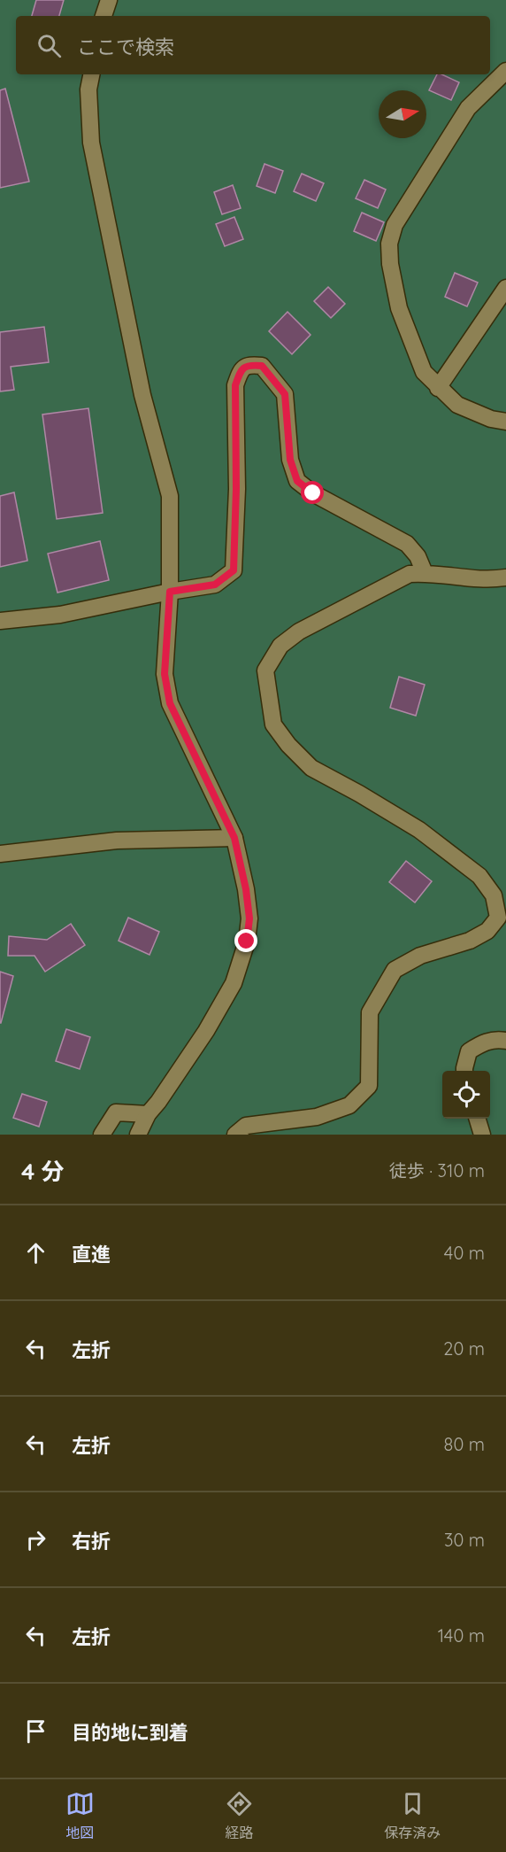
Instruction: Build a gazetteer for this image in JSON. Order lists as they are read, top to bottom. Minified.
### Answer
{"north":"right","page":{"search":"ここで検索","heading":["4 分","徒歩 · 310 m"],"list":[["直進","40 m"],["左折","20 m"],["左折","80 m"],["右折","30 m"],["左折","140 m"],"目的地に到着"],"nav":["地図","経路","保存済み"]}}
